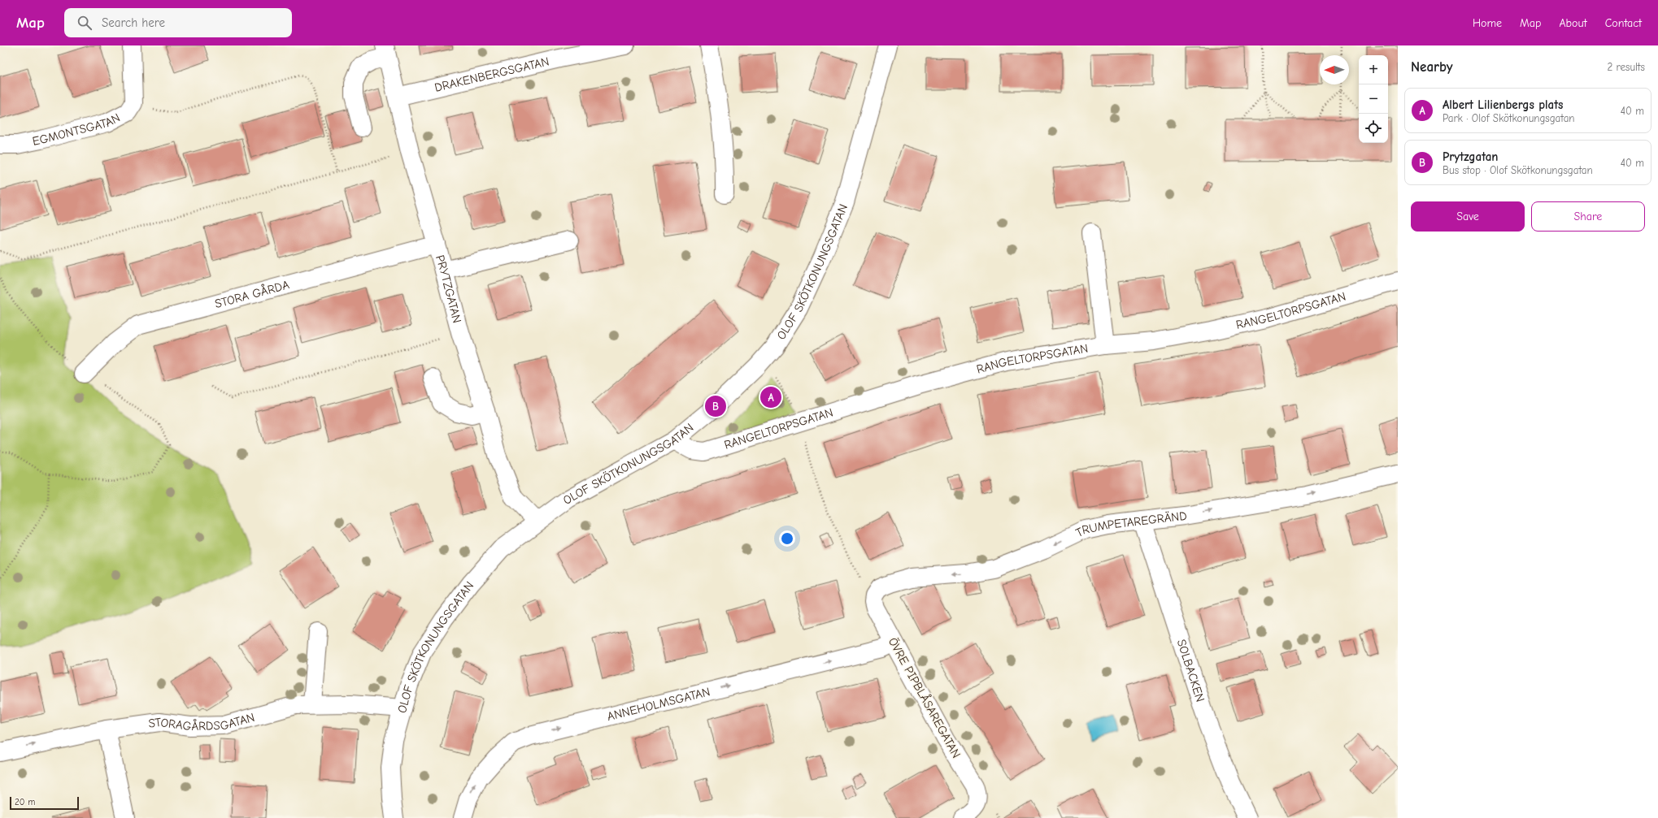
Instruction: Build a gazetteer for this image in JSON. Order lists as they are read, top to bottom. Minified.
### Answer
{"streets":{"street":["DRAKENBERGSGATAN","EGMONTSGATAN","OLOF SKÖTKONUNGSGATAN","PRYTZGATAN","STORA GÅRDA","RANGELTORPSGATAN","TRUMPETAREGRÄND","SOLBACKEN","ÖVRE PIPBLÅSAREGATAN","ANNEHOLMSGATAN","STORAGÅRDSGATAN"]},"crossings":[["DRAKENBERGSGATAN","PRYTZGATAN"],["OLOF SKÖTKONUNGSGATAN","PRYTZGATAN"],["OLOF SKÖTKONUNGSGATAN","RANGELTORPSGATAN"],["OLOF SKÖTKONUNGSGATAN","STORAGÅRDSGATAN"],["PRYTZGATAN","STORA GÅRDA"],["TRUMPETAREGRÄND","SOLBACKEN"],["TRUMPETAREGRÄND","ÖVRE PIPBLÅSAREGATAN"],["ÖVRE PIPBLÅSAREGATAN","ANNEHOLMSGATAN"]],"one_way":["ANNEHOLMSGATAN"],"scale_bar":"20 m","north":"left","page":{"header":"Map","search":"Search here","nav":["Home","Map","About","Contact"],"heading":["Nearby","2 results"],"map_buttons":["+","−"],"list":[{"mark":"A","name":"Albert Lilienbergs plats","note":"Park · Olof Skötkonungsgatan","value":"40 m"},{"mark":"B","name":"Prytzgatan","note":"Bus stop · Olof Skötkonungsgatan","value":"40 m"}],"buttons":["Save","Share"],"pins":["A","B"],"scale":"20 m"}}
